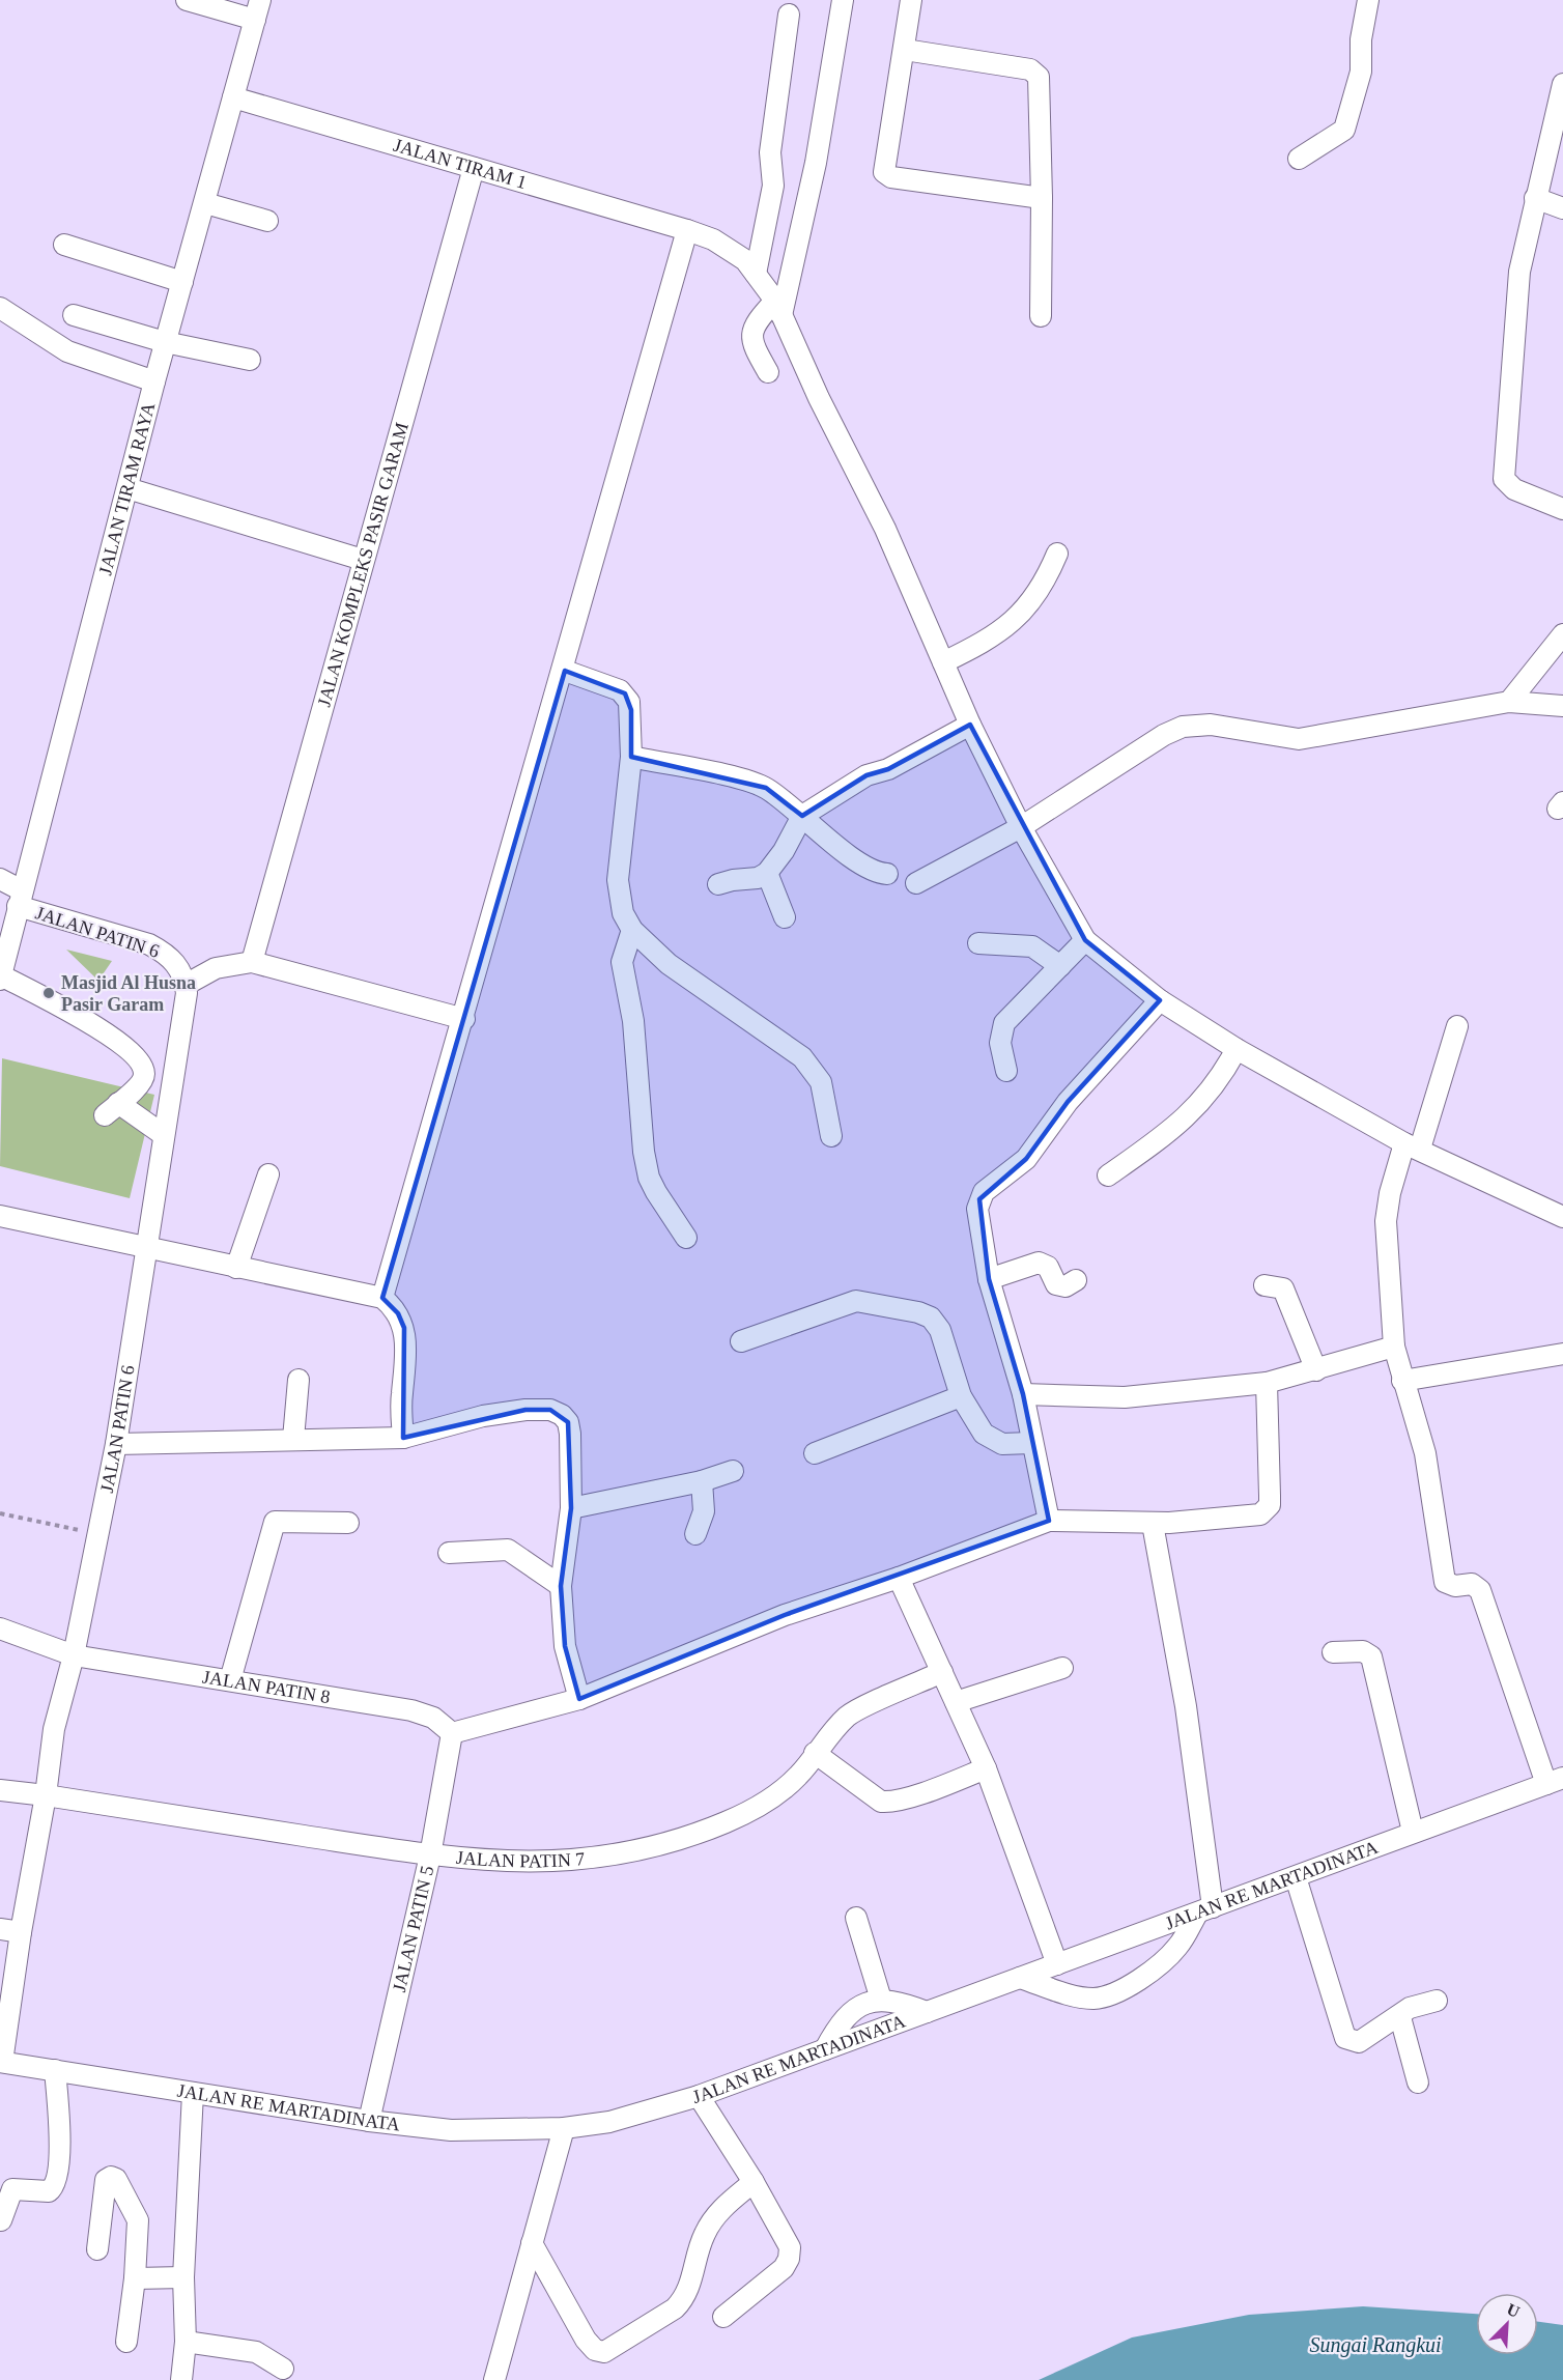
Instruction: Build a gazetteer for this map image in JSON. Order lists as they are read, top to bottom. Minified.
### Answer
{"streets":{"street":["JALAN TIRAM 1","JALAN TIRAM RAYA","JALAN KOMPLEKS PASIR GARAM","JALAN PATIN 6","JALAN PATIN 8","JALAN PATIN 7","JALAN RE MARTADINATA","JALAN PATIN 5"]},"crossings":[["JALAN TIRAM 1","JALAN TIRAM RAYA"],["JALAN TIRAM 1","JALAN KOMPLEKS PASIR GARAM"],["JALAN TIRAM RAYA","JALAN PATIN 6"],["JALAN PATIN 6","JALAN PATIN 8"],["JALAN PATIN 6","JALAN PATIN 7"],["JALAN PATIN 6","JALAN RE MARTADINATA"],["JALAN PATIN 8","JALAN PATIN 5"],["JALAN PATIN 7","JALAN PATIN 5"],["JALAN RE MARTADINATA","JALAN PATIN 5"]],"water":["Sungai Rangkui"],"places":["Masjid Al Husna Pasir Garam"],"north":"top right"}
